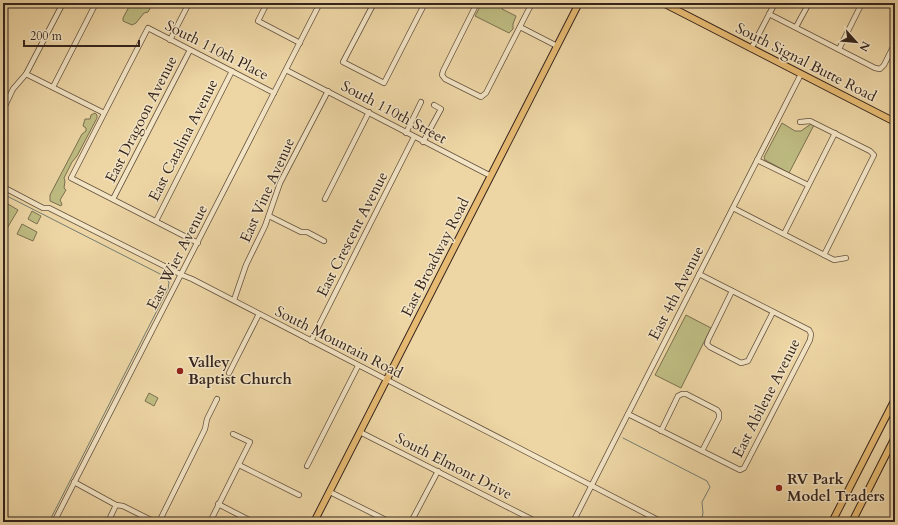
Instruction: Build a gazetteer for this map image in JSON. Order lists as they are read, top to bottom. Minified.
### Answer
{"streets":{"main road":["South Signal Butte Road","East Broadway Road"],"street":["South 110th Place","South 110th Street","East Dragoon Avenue","East Catalina Avenue","East Vine Avenue","East Crescent Avenue","East Wier Avenue","East 4th Avenue","South Mountain Road","East Abilene Avenue","South Elmont Drive"]},"crossings":[["South 110th Place","East Dragoon Avenue"],["South 110th Place","East Catalina Avenue"],["South 110th Place","East Wier Avenue"],["South Signal Butte Road","East 4th Avenue"],["South 110th Street","East Vine Avenue"],["South 110th Street","East Crescent Avenue"],["South 110th Street","East Wier Avenue"],["South 110th Street","East Broadway Road"],["East Vine Avenue","South Mountain Road"],["East Crescent Avenue","South Mountain Road"],["East Wier Avenue","South Mountain Road"],["East Broadway Road","South Mountain Road"],["East Broadway Road","South Elmont Drive"],["East 4th Avenue","South Mountain Road"]],"places":["Valley Baptist Church","RV Park Model Traders"],"scale_bar":"200 m","north":"bottom right"}
